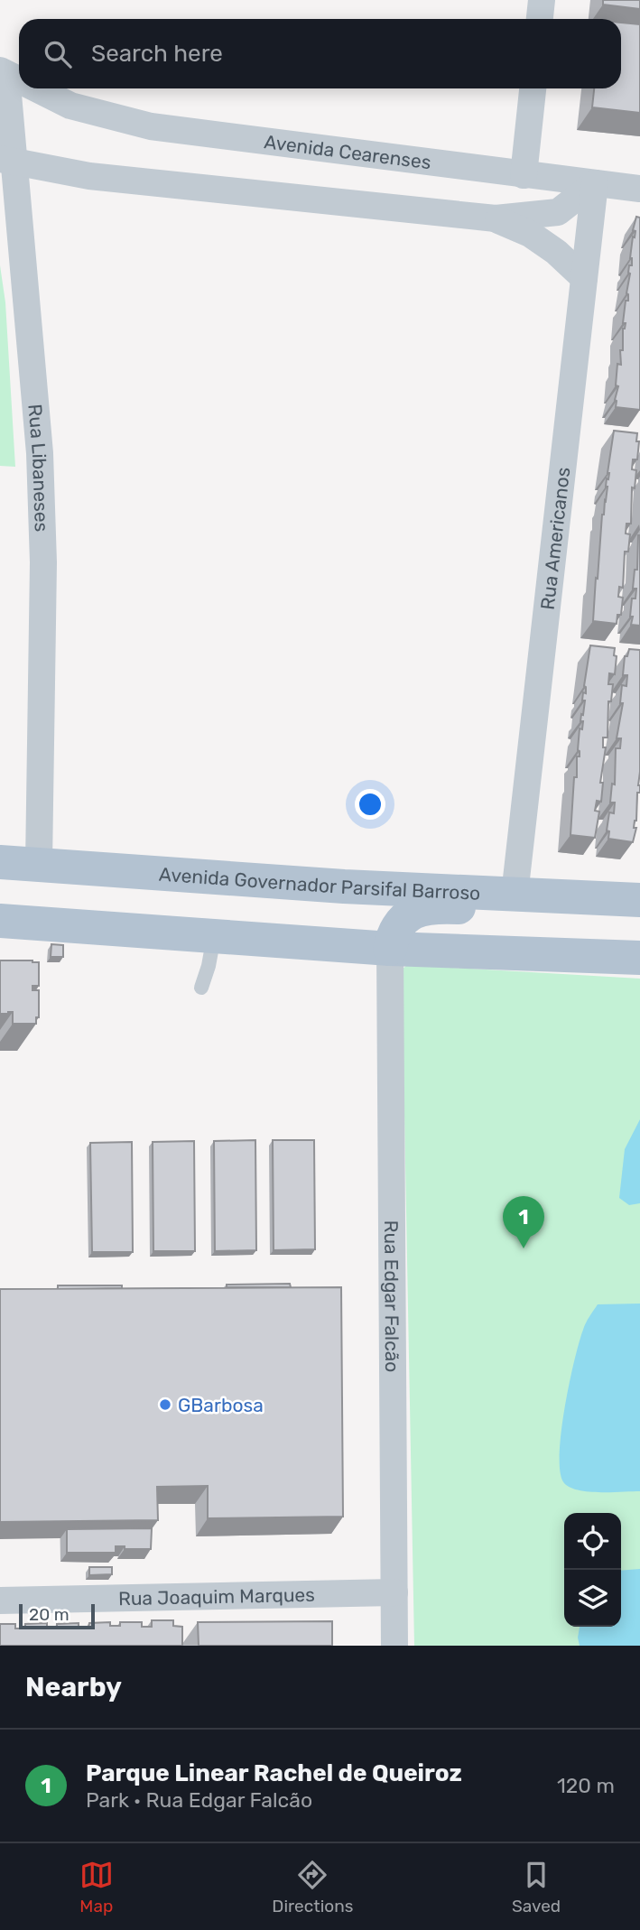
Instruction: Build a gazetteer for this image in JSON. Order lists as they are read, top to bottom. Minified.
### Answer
{"streets":{"main road":["Avenida Governador Parsifal Barroso"],"street":["Avenida Cearenses","Rua Libaneses","Rua Americanos","Rua Edgar Falcão","Rua Joaquim Marques"]},"crossings":[["Avenida Cearenses","Rua Libaneses"],["Avenida Cearenses","Rua Americanos"],["Rua Libaneses","Avenida Governador Parsifal Barroso"],["Rua Americanos","Avenida Governador Parsifal Barroso"],["Rua Edgar Falcão","Rua Joaquim Marques"]],"places":["GBarbosa"],"scale_bar":"20 m","page":{"search":"Search here","pins":"1","scale":"20 m","heading":"Nearby","list":[{"mark":"1","name":"Parque Linear Rachel de Queiroz","note":"Park · Rua Edgar Falcão","value":"120 m"}],"nav":["Map","Directions","Saved"]}}
